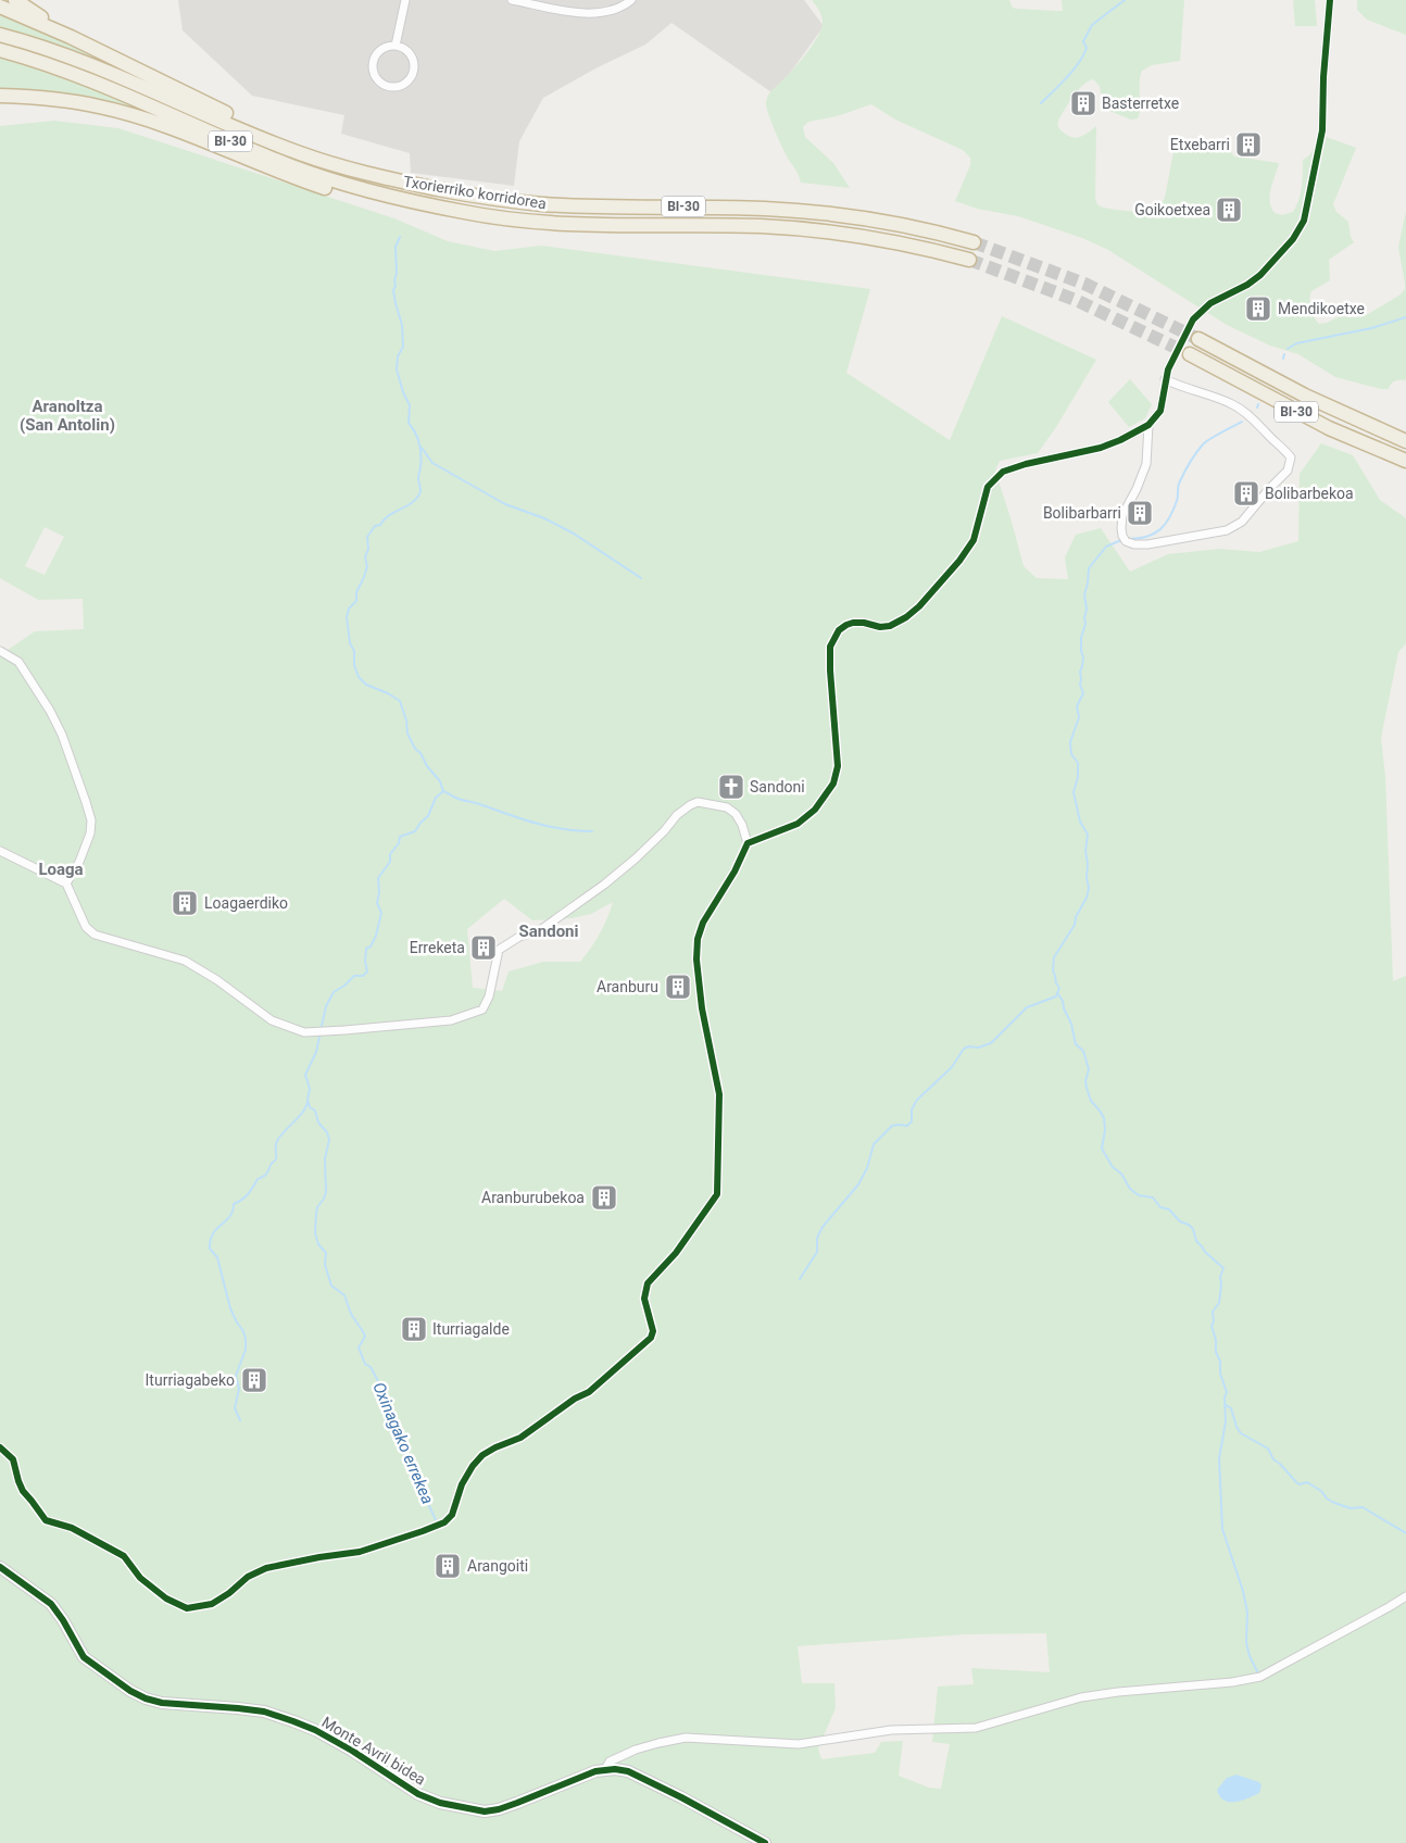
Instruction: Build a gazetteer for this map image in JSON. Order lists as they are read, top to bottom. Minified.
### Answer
{"streets":{"highway":["BI-30","Txorierriko korridorea"],"street":["Monte Avril bidea"]},"districts":["Aranoltza (San Antolin)","Loaga","Sandoni"],"water":["Oxinagako errekea"],"places":{"building":["Basterretxe","Etxebarri","Goikoetxea","Mendikoetxe","Bolibarbekoa","Bolibarbarri","Loagaerdiko","Erreketa","Aranburu","Aranburubekoa","Iturriagalde","Iturriagabeko","Arangoiti"],"church":["Sandoni"]}}
